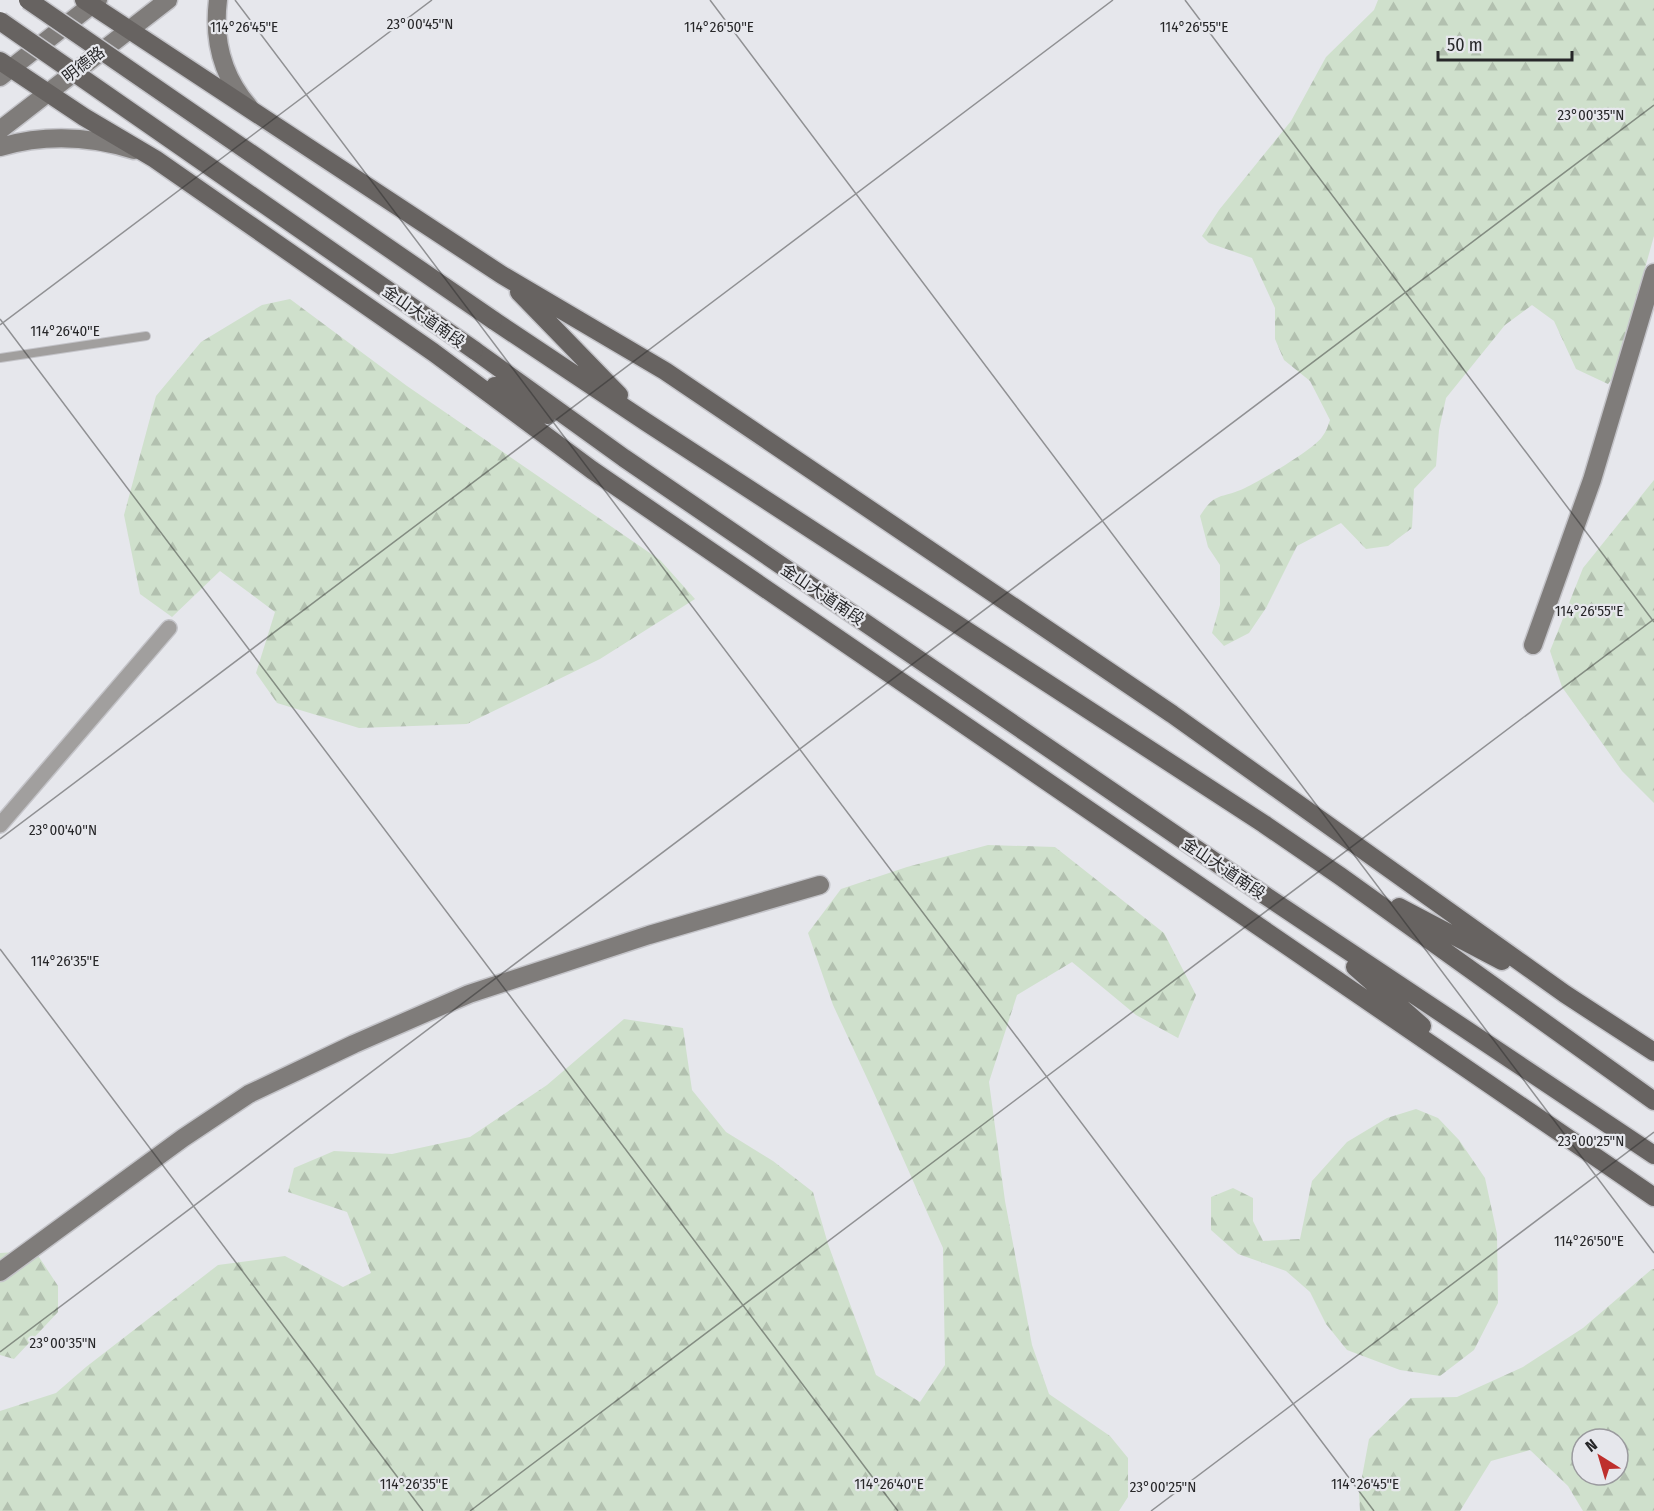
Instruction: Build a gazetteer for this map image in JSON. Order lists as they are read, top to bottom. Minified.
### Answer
{"streets":{"main road":["金山大道南段"],"street":["明德路"]},"scale_bar":"50 m","north":"top left","coordinates":["23°00'45\"N","114°26'45\"E","114°26'50\"E","114°26'55\"E","23°00'35\"N","114°26'40\"E","23°00'40\"N","114°26'35\"E","23°00'25\"N"]}
